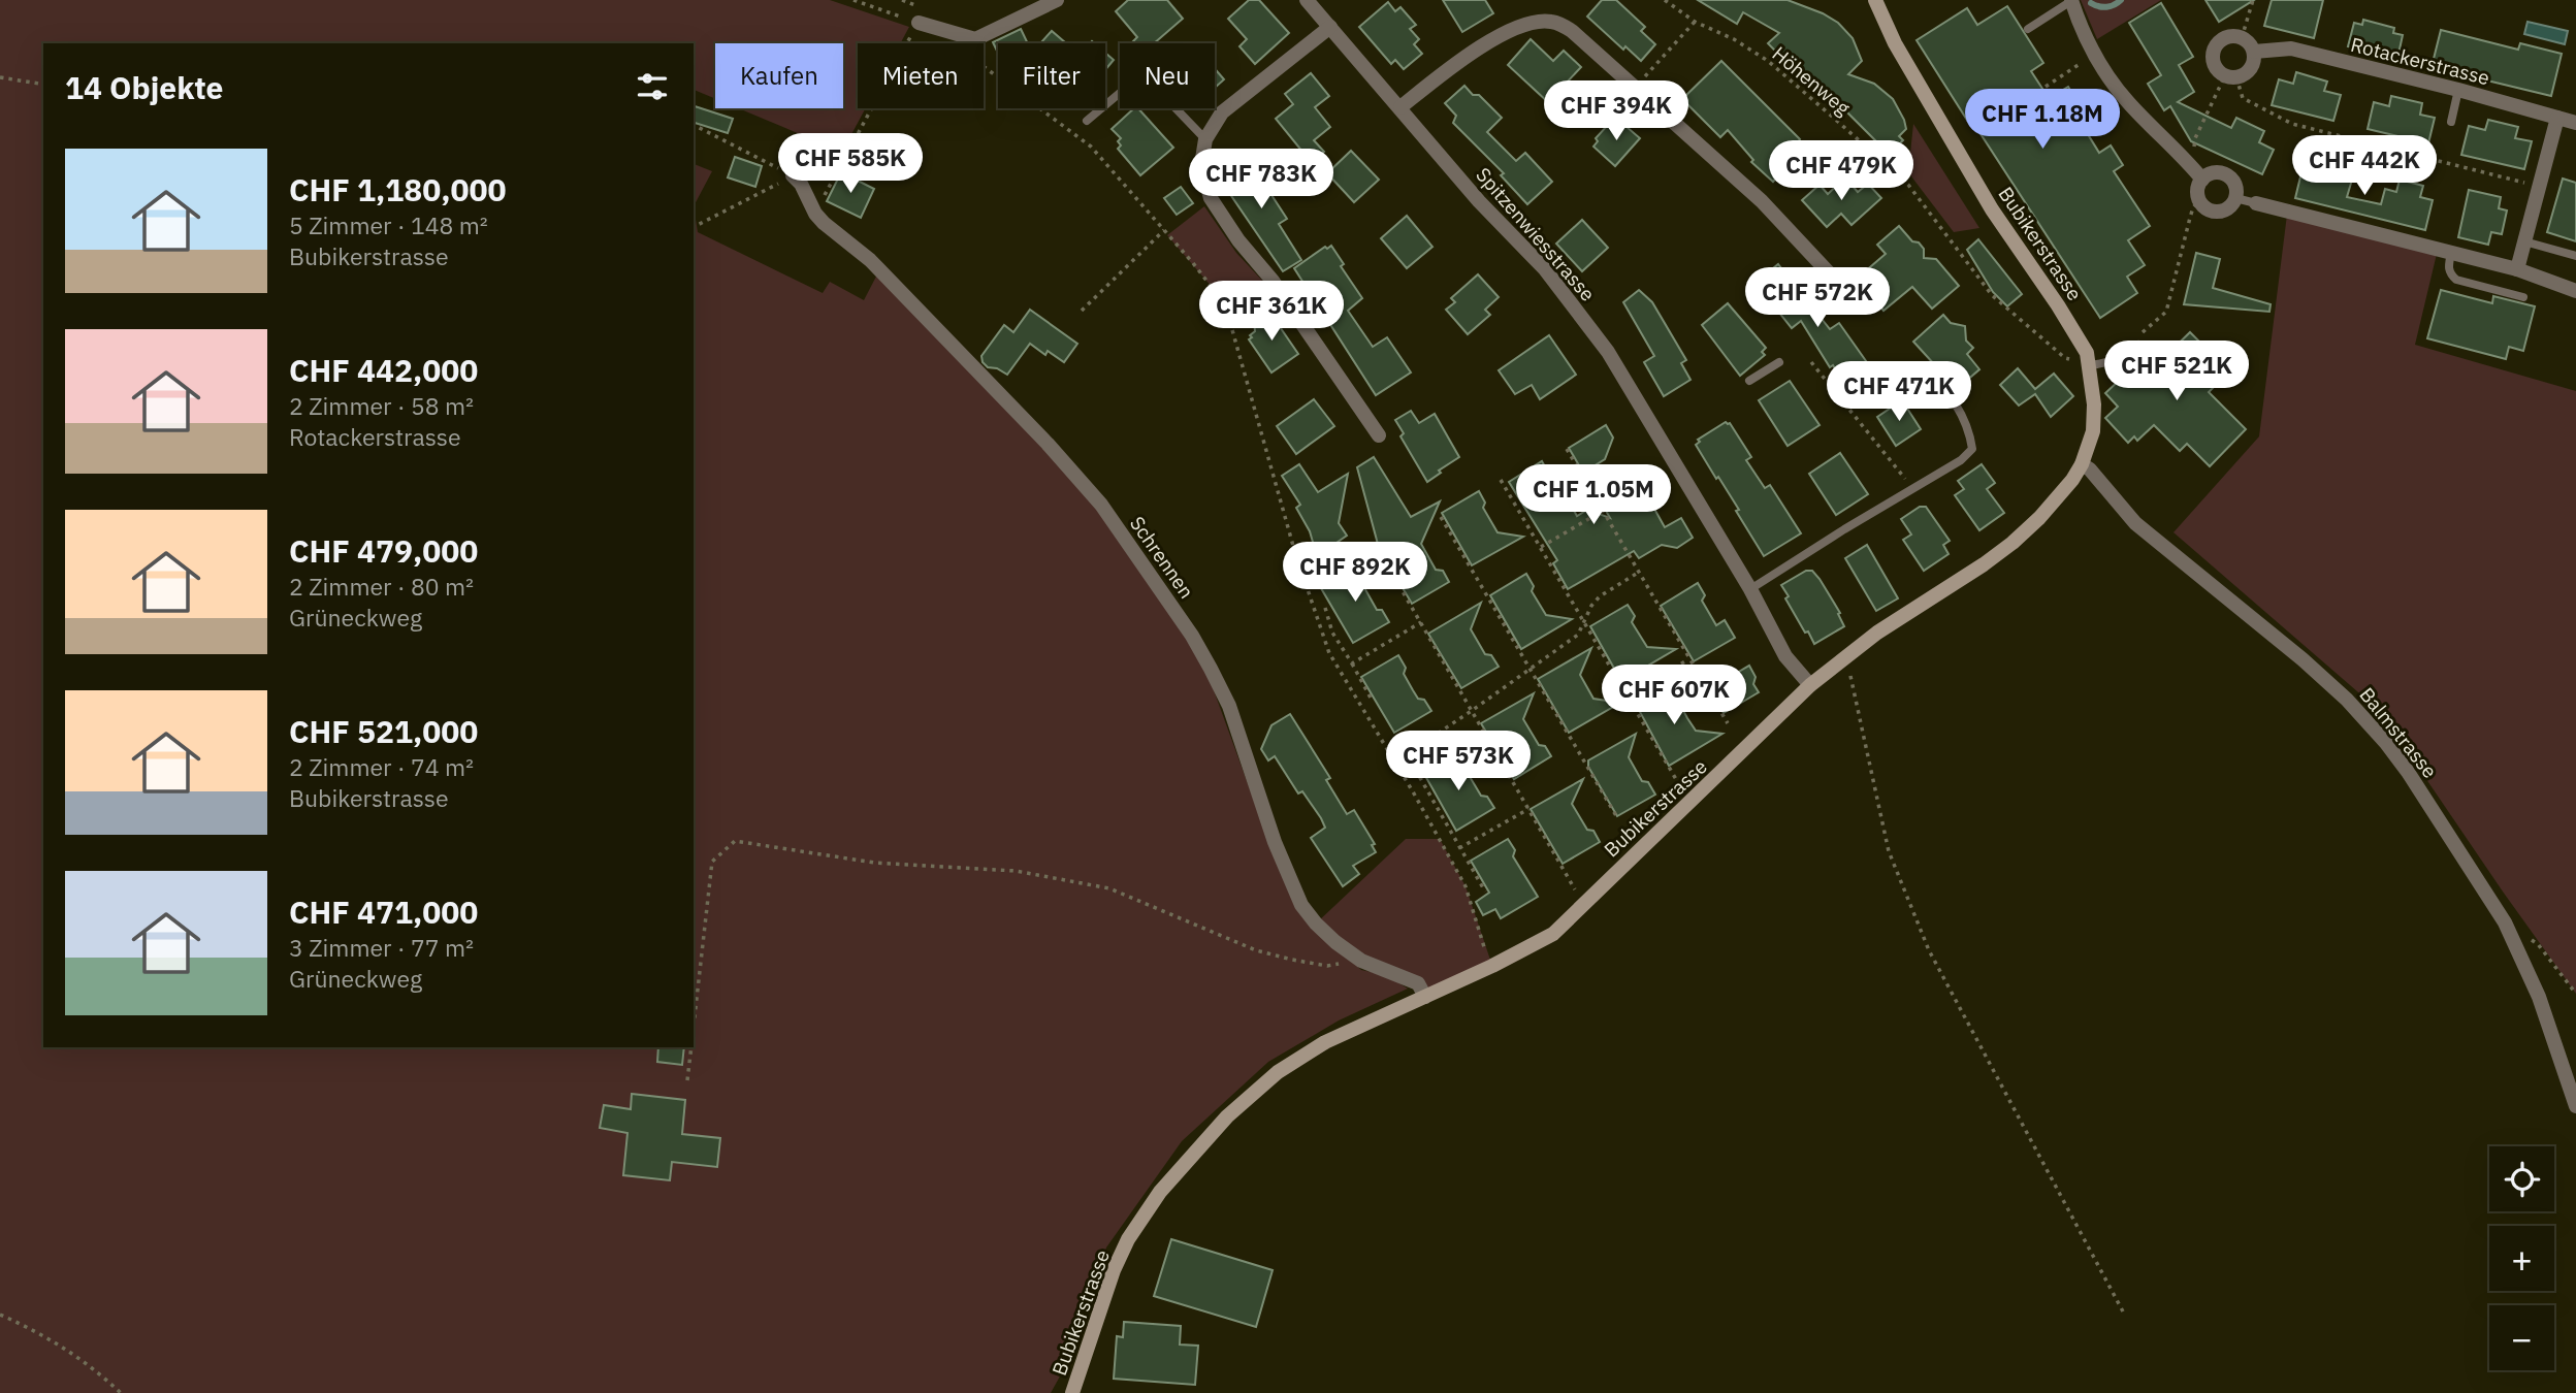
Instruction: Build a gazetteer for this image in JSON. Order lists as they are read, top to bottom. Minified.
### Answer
{"streets":{"street":["Rotackerstrasse","Spitzenwiesstrasse","Bubikerstrasse","Schrennen","Balmstrasse"],"path":["Höhenweg"]},"crossings":[["Spitzenwiesstrasse","Bubikerstrasse"],["Bubikerstrasse","Schrennen"],["Bubikerstrasse","Balmstrasse"]],"page":{"chip":["Kaufen","Mieten","Filter","Neu"],"heading":"14 Objekte","price":["CHF 394K","CHF 1.18M","CHF 585K","CHF 442K","CHF 479K","CHF 783K","CHF 572K","CHF 361K","CHF 521K","CHF 471K","CHF 1.05M","CHF 892K","CHF 607K","CHF 573K"],"list":[{"name":"CHF 1,180,000","note":"5 Zimmer · 148 m² · Bubikerstrasse"},{"name":"CHF 442,000","note":"2 Zimmer · 58 m² · Rotackerstrasse"},{"name":"CHF 479,000","note":"2 Zimmer · 80 m² · Grüneckweg"},{"name":"CHF 521,000","note":"2 Zimmer · 74 m² · Bubikerstrasse"},{"name":"CHF 471,000","note":"3 Zimmer · 77 m² · Grüneckweg"}],"map_buttons":["+","−"]}}
